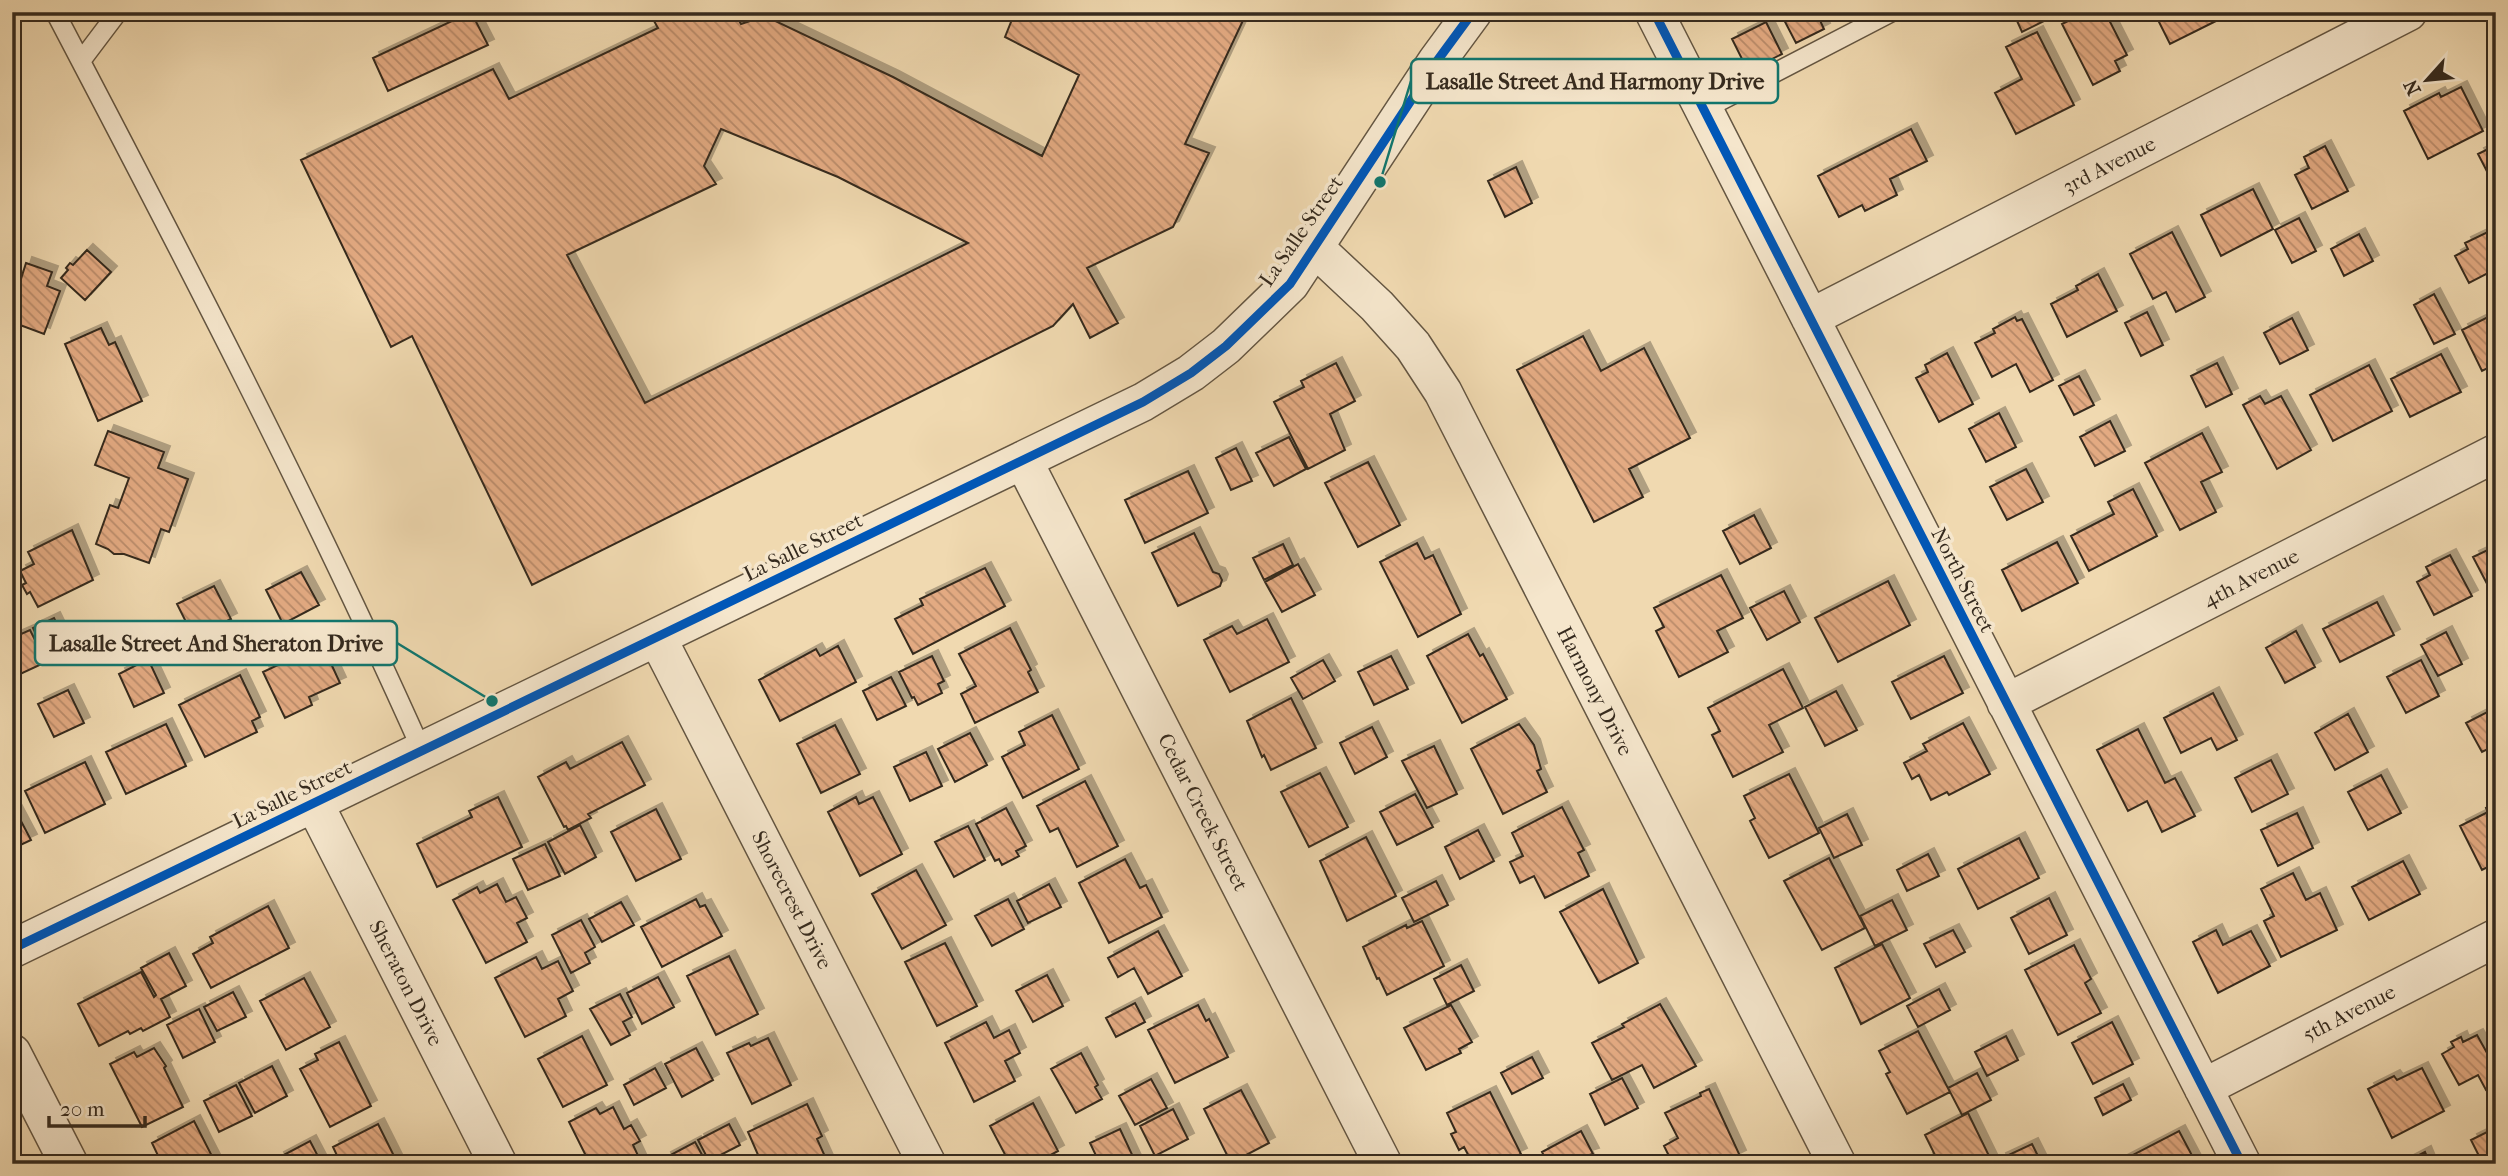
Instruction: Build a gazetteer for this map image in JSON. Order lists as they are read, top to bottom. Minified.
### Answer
{"streets":{"street":["3rd Avenue","La Salle Street","4th Avenue","North Street","Harmony Drive","Cedar Creek Street","Shorecrest Drive","Sheraton Drive","5th Avenue"]},"crossings":[["3rd Avenue","North Street"],["La Salle Street","Harmony Drive"],["La Salle Street","Cedar Creek Street"],["La Salle Street","Shorecrest Drive"],["La Salle Street","Sheraton Drive"],["4th Avenue","North Street"],["North Street","5th Avenue"]],"places":["Lasalle Street And Harmony Drive","Lasalle Street And Sheraton Drive"],"scale_bar":"20 m","north":"bottom left"}
